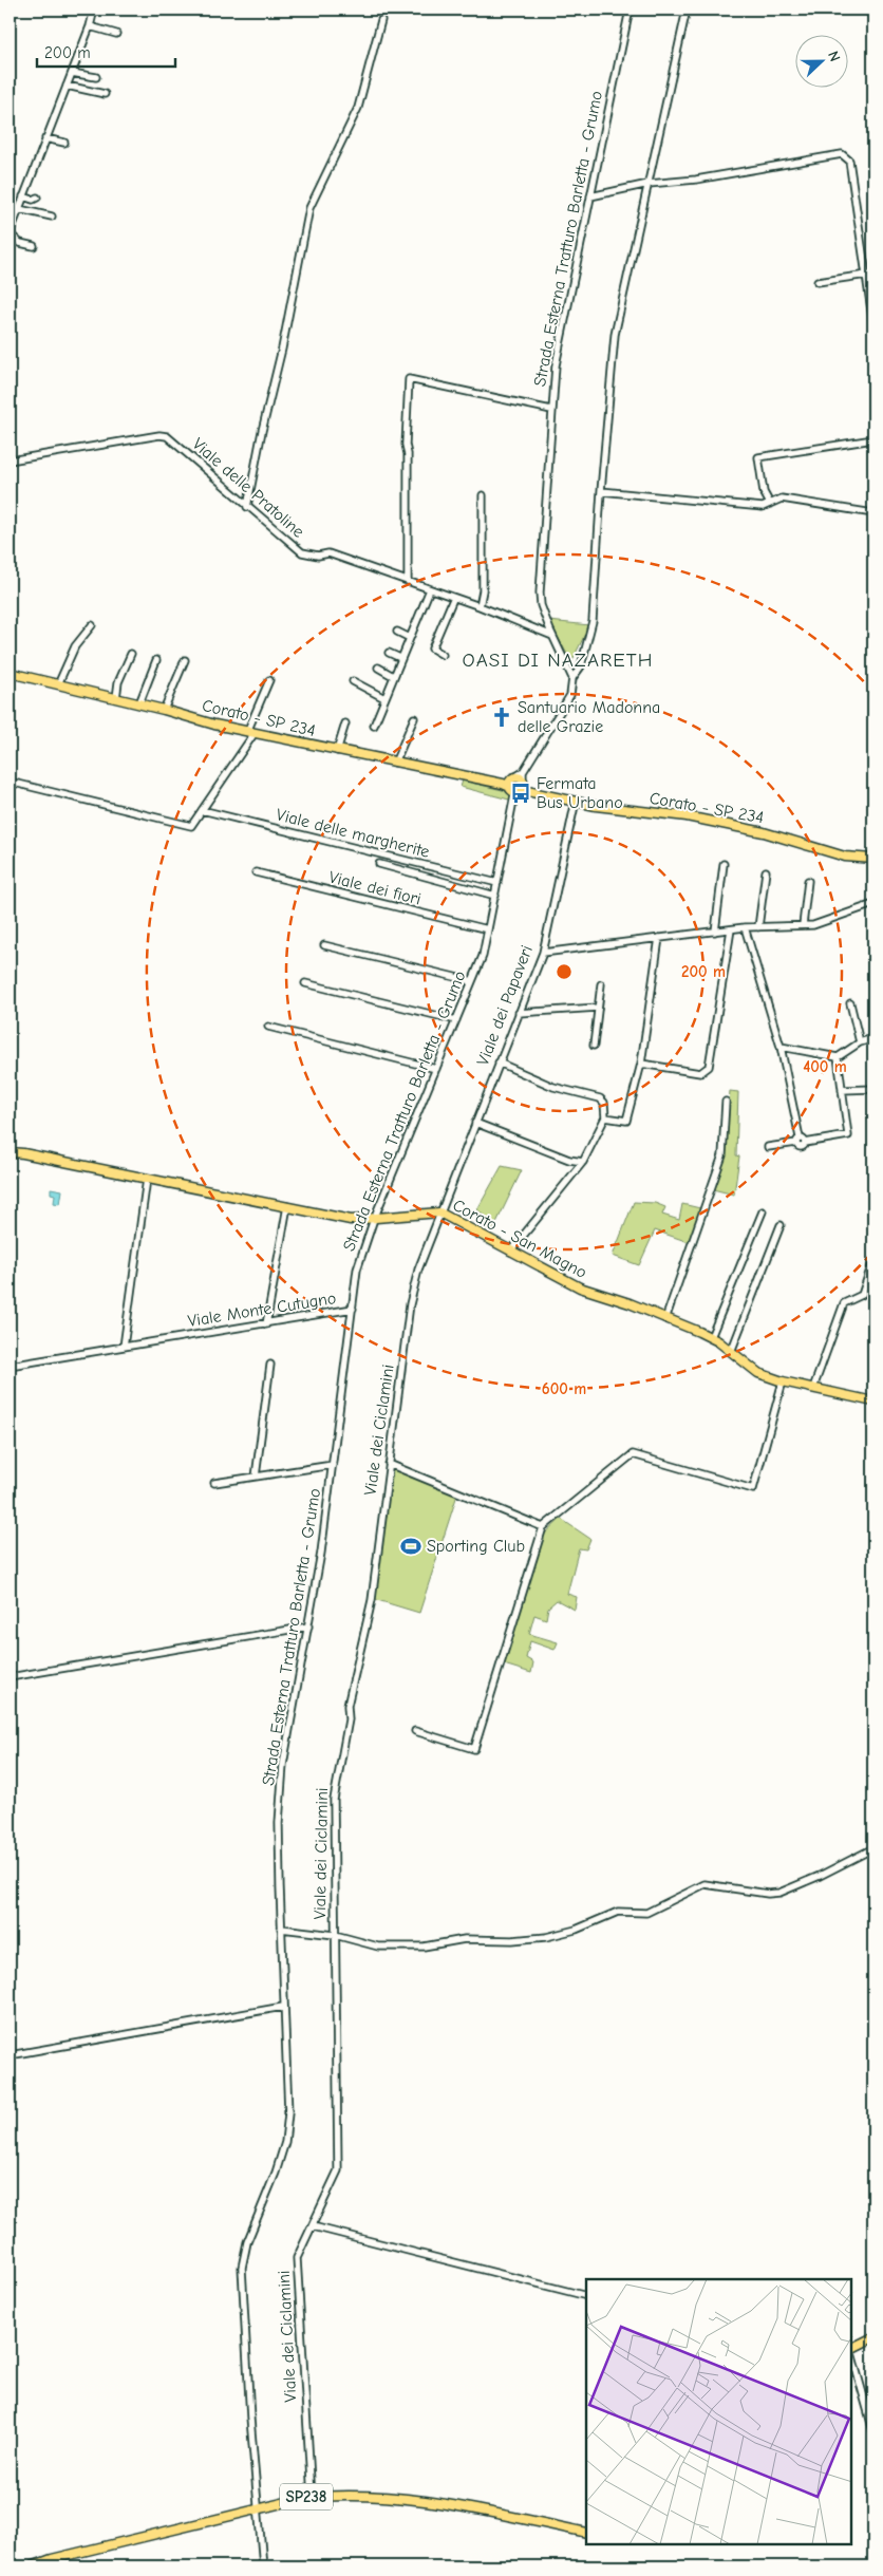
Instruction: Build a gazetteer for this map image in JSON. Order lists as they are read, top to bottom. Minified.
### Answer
{"streets":{"main road":["Corato - SP 234","Corato - San Magno","SP238"],"street":["Strada Esterna Tratturo Barletta - Grumo","Viale delle Pratoline","Viale delle margherite","Viale dei fiori","Viale dei Papaveri","Viale Monte Cutugno","Viale dei Ciclamini"]},"crossings":[["Strada Esterna Tratturo Barletta - Grumo","Viale delle Pratoline"],["Strada Esterna Tratturo Barletta - Grumo","Corato - SP 234"],["Strada Esterna Tratturo Barletta - Grumo","Viale delle margherite"],["Strada Esterna Tratturo Barletta - Grumo","Viale dei fiori"],["Strada Esterna Tratturo Barletta - Grumo","Corato - San Magno"],["Strada Esterna Tratturo Barletta - Grumo","Viale Monte Cutugno"],["Strada Esterna Tratturo Barletta - Grumo","SP238"],["Corato - SP 234","Viale dei Papaveri"],["Viale dei Papaveri","Corato - San Magno"],["Viale dei Papaveri","Viale dei Ciclamini"],["Corato - San Magno","Viale dei Ciclamini"],["Viale dei Ciclamini","SP238"]],"districts":["OASI DI NAZARETH"],"places":{"church":["Santuario Madonna delle Grazie"],"bus stop":["Fermata Bus Urbano"],"sports":["Sporting Club"]},"scale_bar":"200 m","north":"right","rings":["200 m","400 m","600 m"]}
